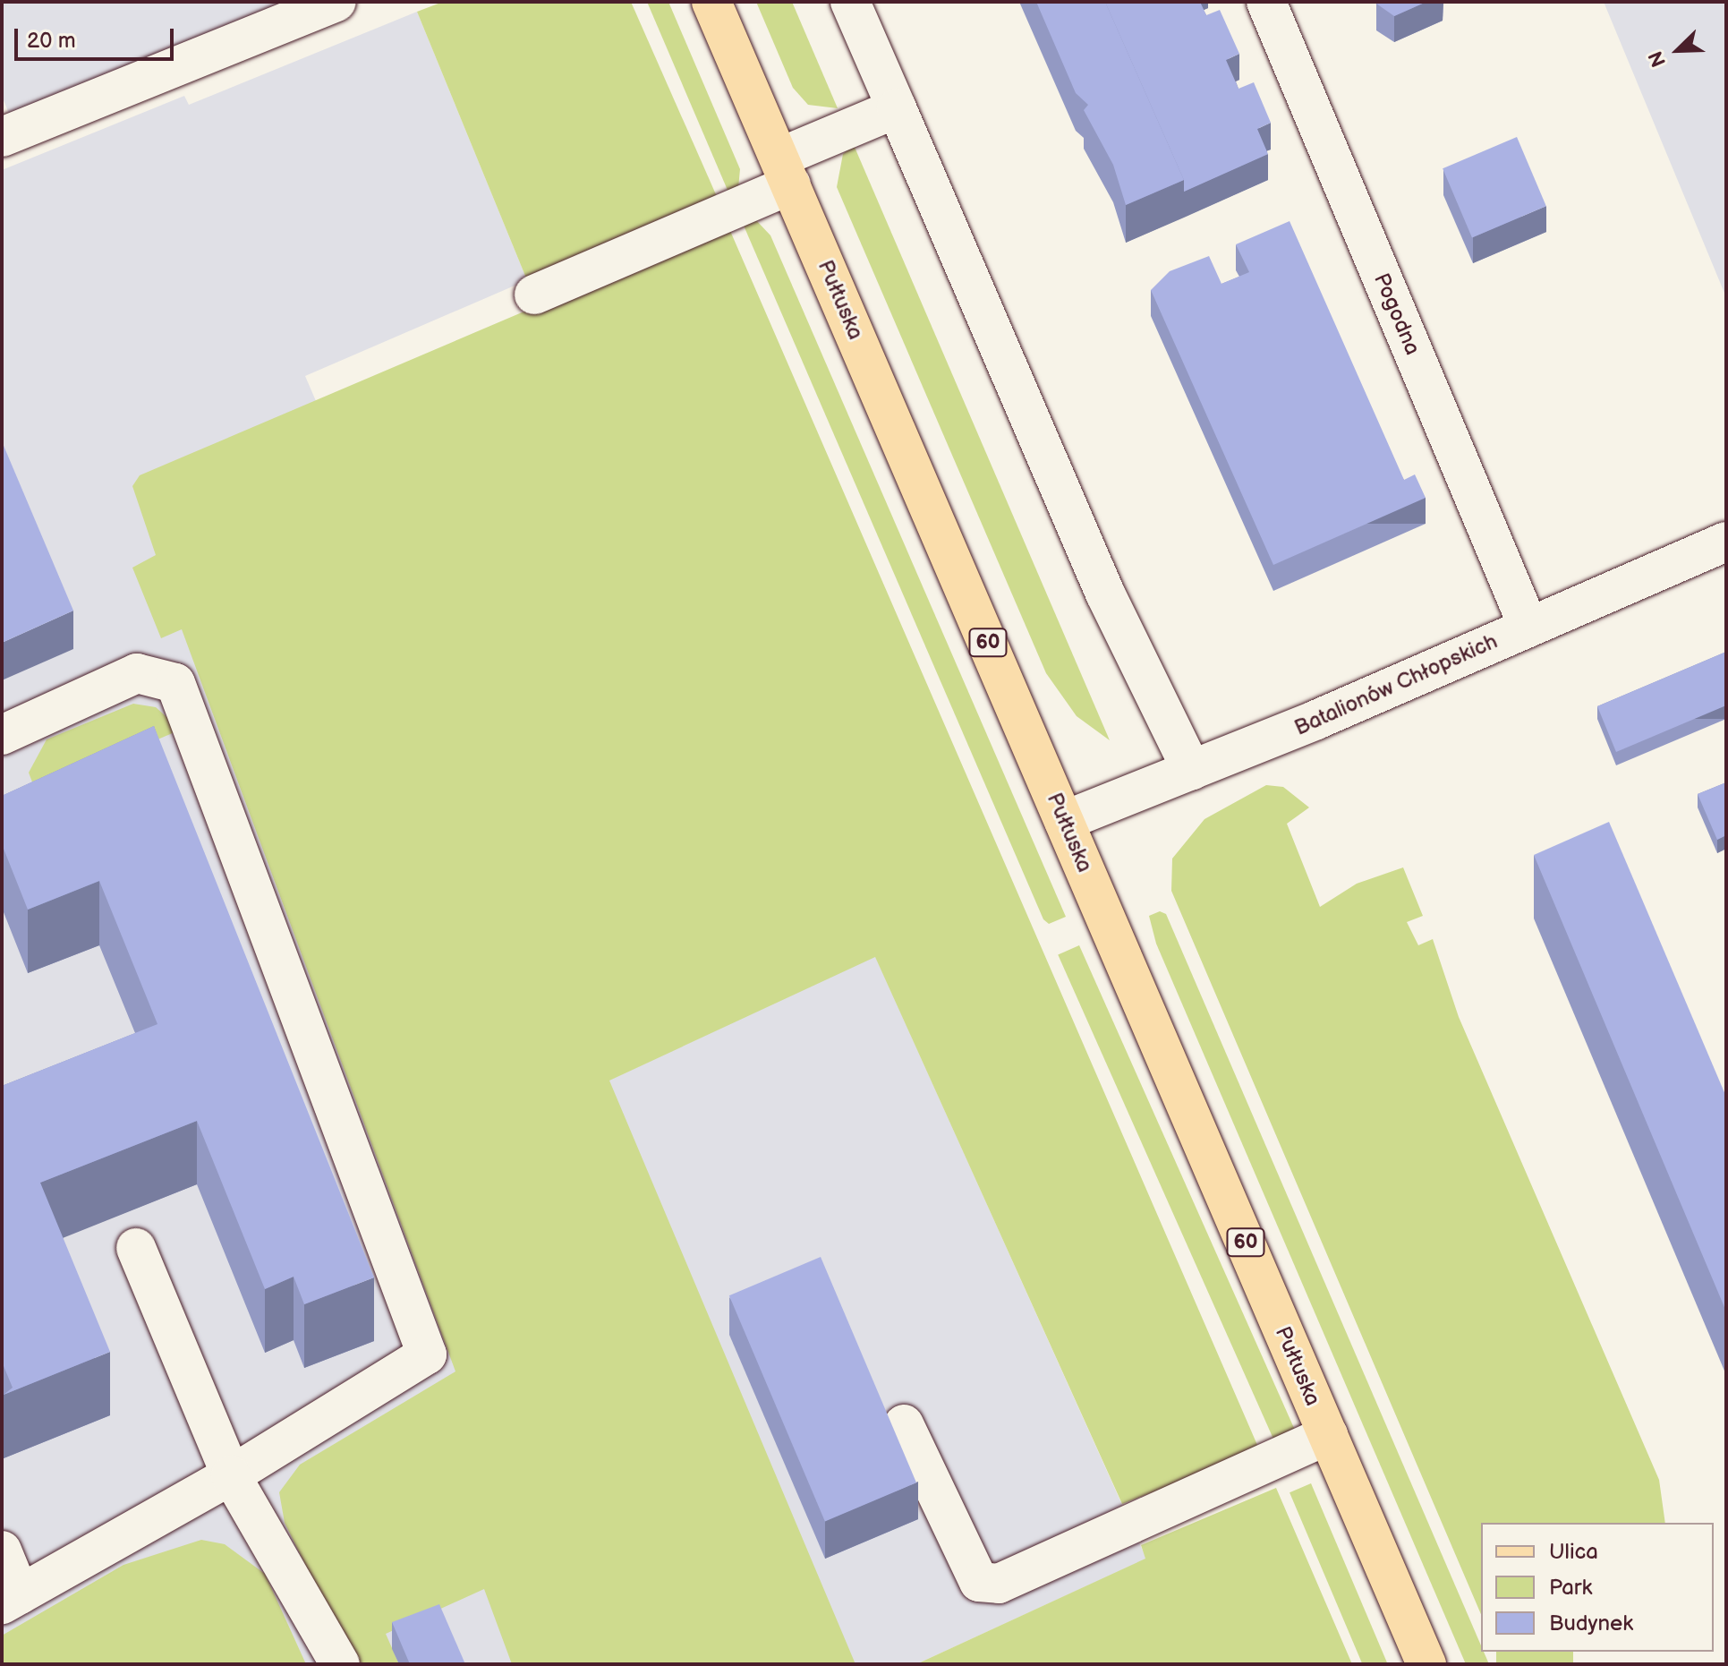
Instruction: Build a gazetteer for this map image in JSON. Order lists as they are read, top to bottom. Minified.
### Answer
{"streets":{"main road":["Pułtuska","60"],"street":["Pogodna","Batalionów Chłopskich"]},"crossings":[["Pułtuska","Batalionów Chłopskich"],["Pogodna","Batalionów Chłopskich"]],"legend":["Ulica","Park","Budynek"],"scale_bar":"20 m","north":"bottom left"}
